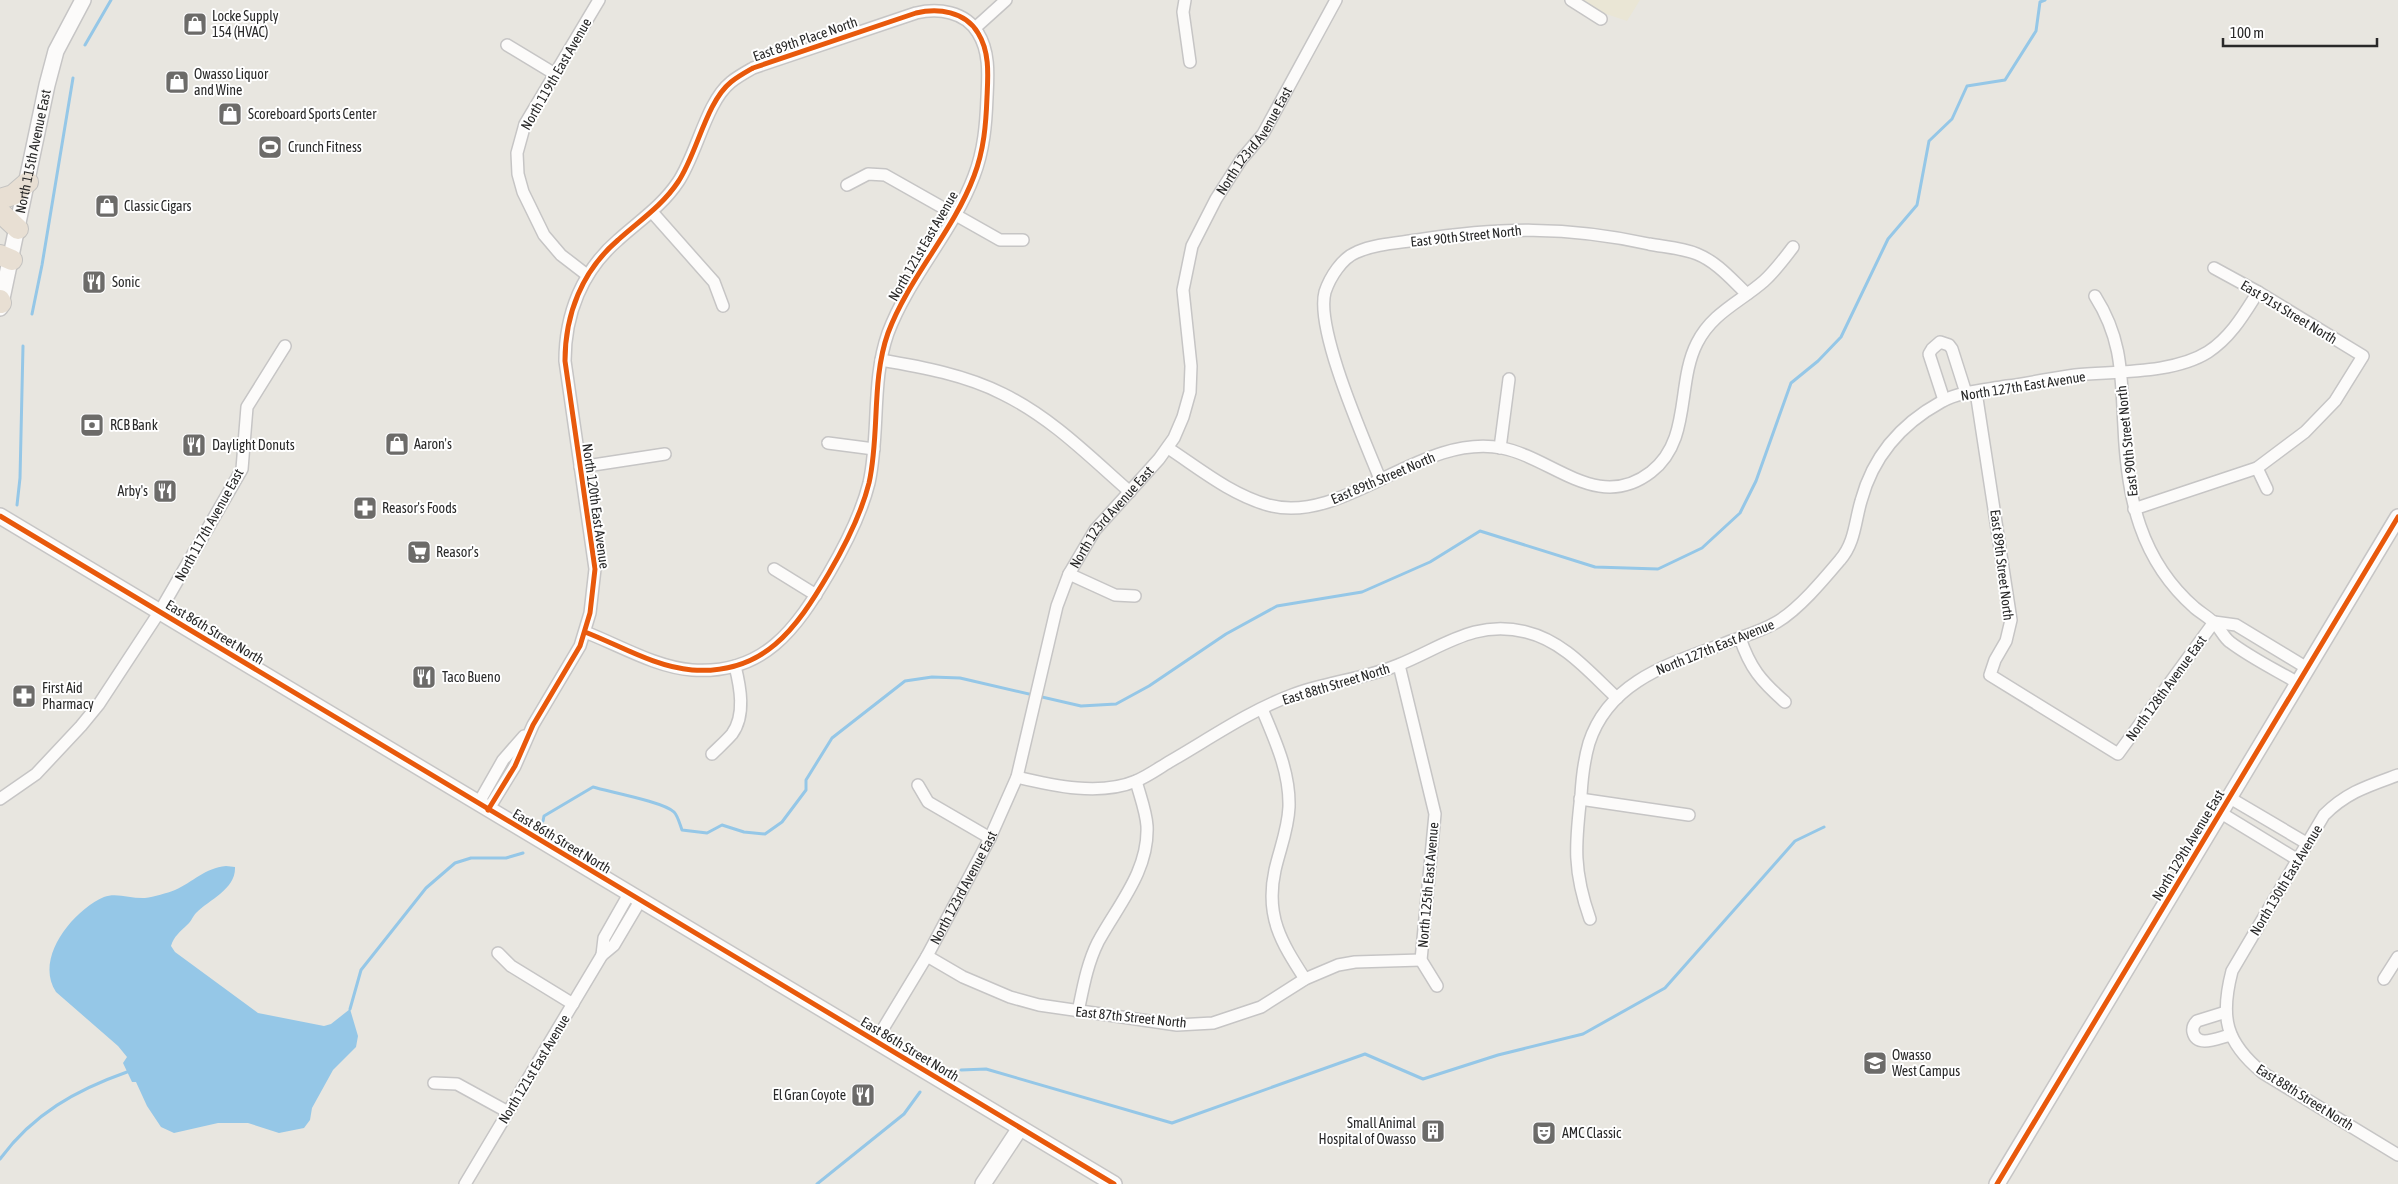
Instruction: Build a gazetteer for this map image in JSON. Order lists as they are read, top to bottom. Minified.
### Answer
{"streets":{"main road":["North 115th Avenue East","East 86th Street North","North 129th Avenue East"],"street":["East 89th Place North","North 119th East Avenue","North 123rd Avenue East","East 90th Street North","North 121st East Avenue","East 91st Street North","North 127th East Avenue","East 89th Street North","North 120th East Avenue","North 117th Avenue East","East 88th Street North","North 128th Avenue East","North 130th East Avenue","North 125th East Avenue","East 87th Street North"]},"crossings":[["East 89th Place North","North 121st East Avenue"],["East 89th Place North","North 120th East Avenue"],["North 119th East Avenue","North 120th East Avenue"],["North 123rd Avenue East","East 89th Street North"],["North 123rd Avenue East","East 86th Street North"],["North 123rd Avenue East","East 88th Street North"],["North 123rd Avenue East","East 87th Street North"],["East 90th Street North","North 127th East Avenue"],["East 90th Street North","East 89th Street North"],["East 90th Street North","North 128th Avenue East"],["East 90th Street North","North 129th Avenue East"],["North 121st East Avenue","East 86th Street North"],["East 91st Street North","North 127th East Avenue"],["North 127th East Avenue","East 89th Street North"],["North 127th East Avenue","East 88th Street North"],["East 89th Street North","North 128th Avenue East"],["North 120th East Avenue","East 86th Street North"],["North 117th Avenue East","East 86th Street North"],["East 88th Street North","North 130th East Avenue"],["East 88th Street North","North 125th East Avenue"],["North 125th East Avenue","East 87th Street North"]],"places":{"shop":["Locke Supply 154 (HVAC)","Owasso Liquor and Wine","Scoreboard Sports Center","Classic Cigars","Aaron's"],"sports":["Crunch Fitness"],"restaurant":["Sonic","Daylight Donuts","Arby's","Taco Bueno","El Gran Coyote"],"bank":["RCB Bank"],"pharmacy":["Reasor's Foods","First Aid Pharmacy"],"supermarket":["Reasor's"],"school or university":["Owasso West Campus"],"building":["Small Animal Hospital of Owasso"],"theatre":["AMC Classic"]},"scale_bar":"100 m"}
